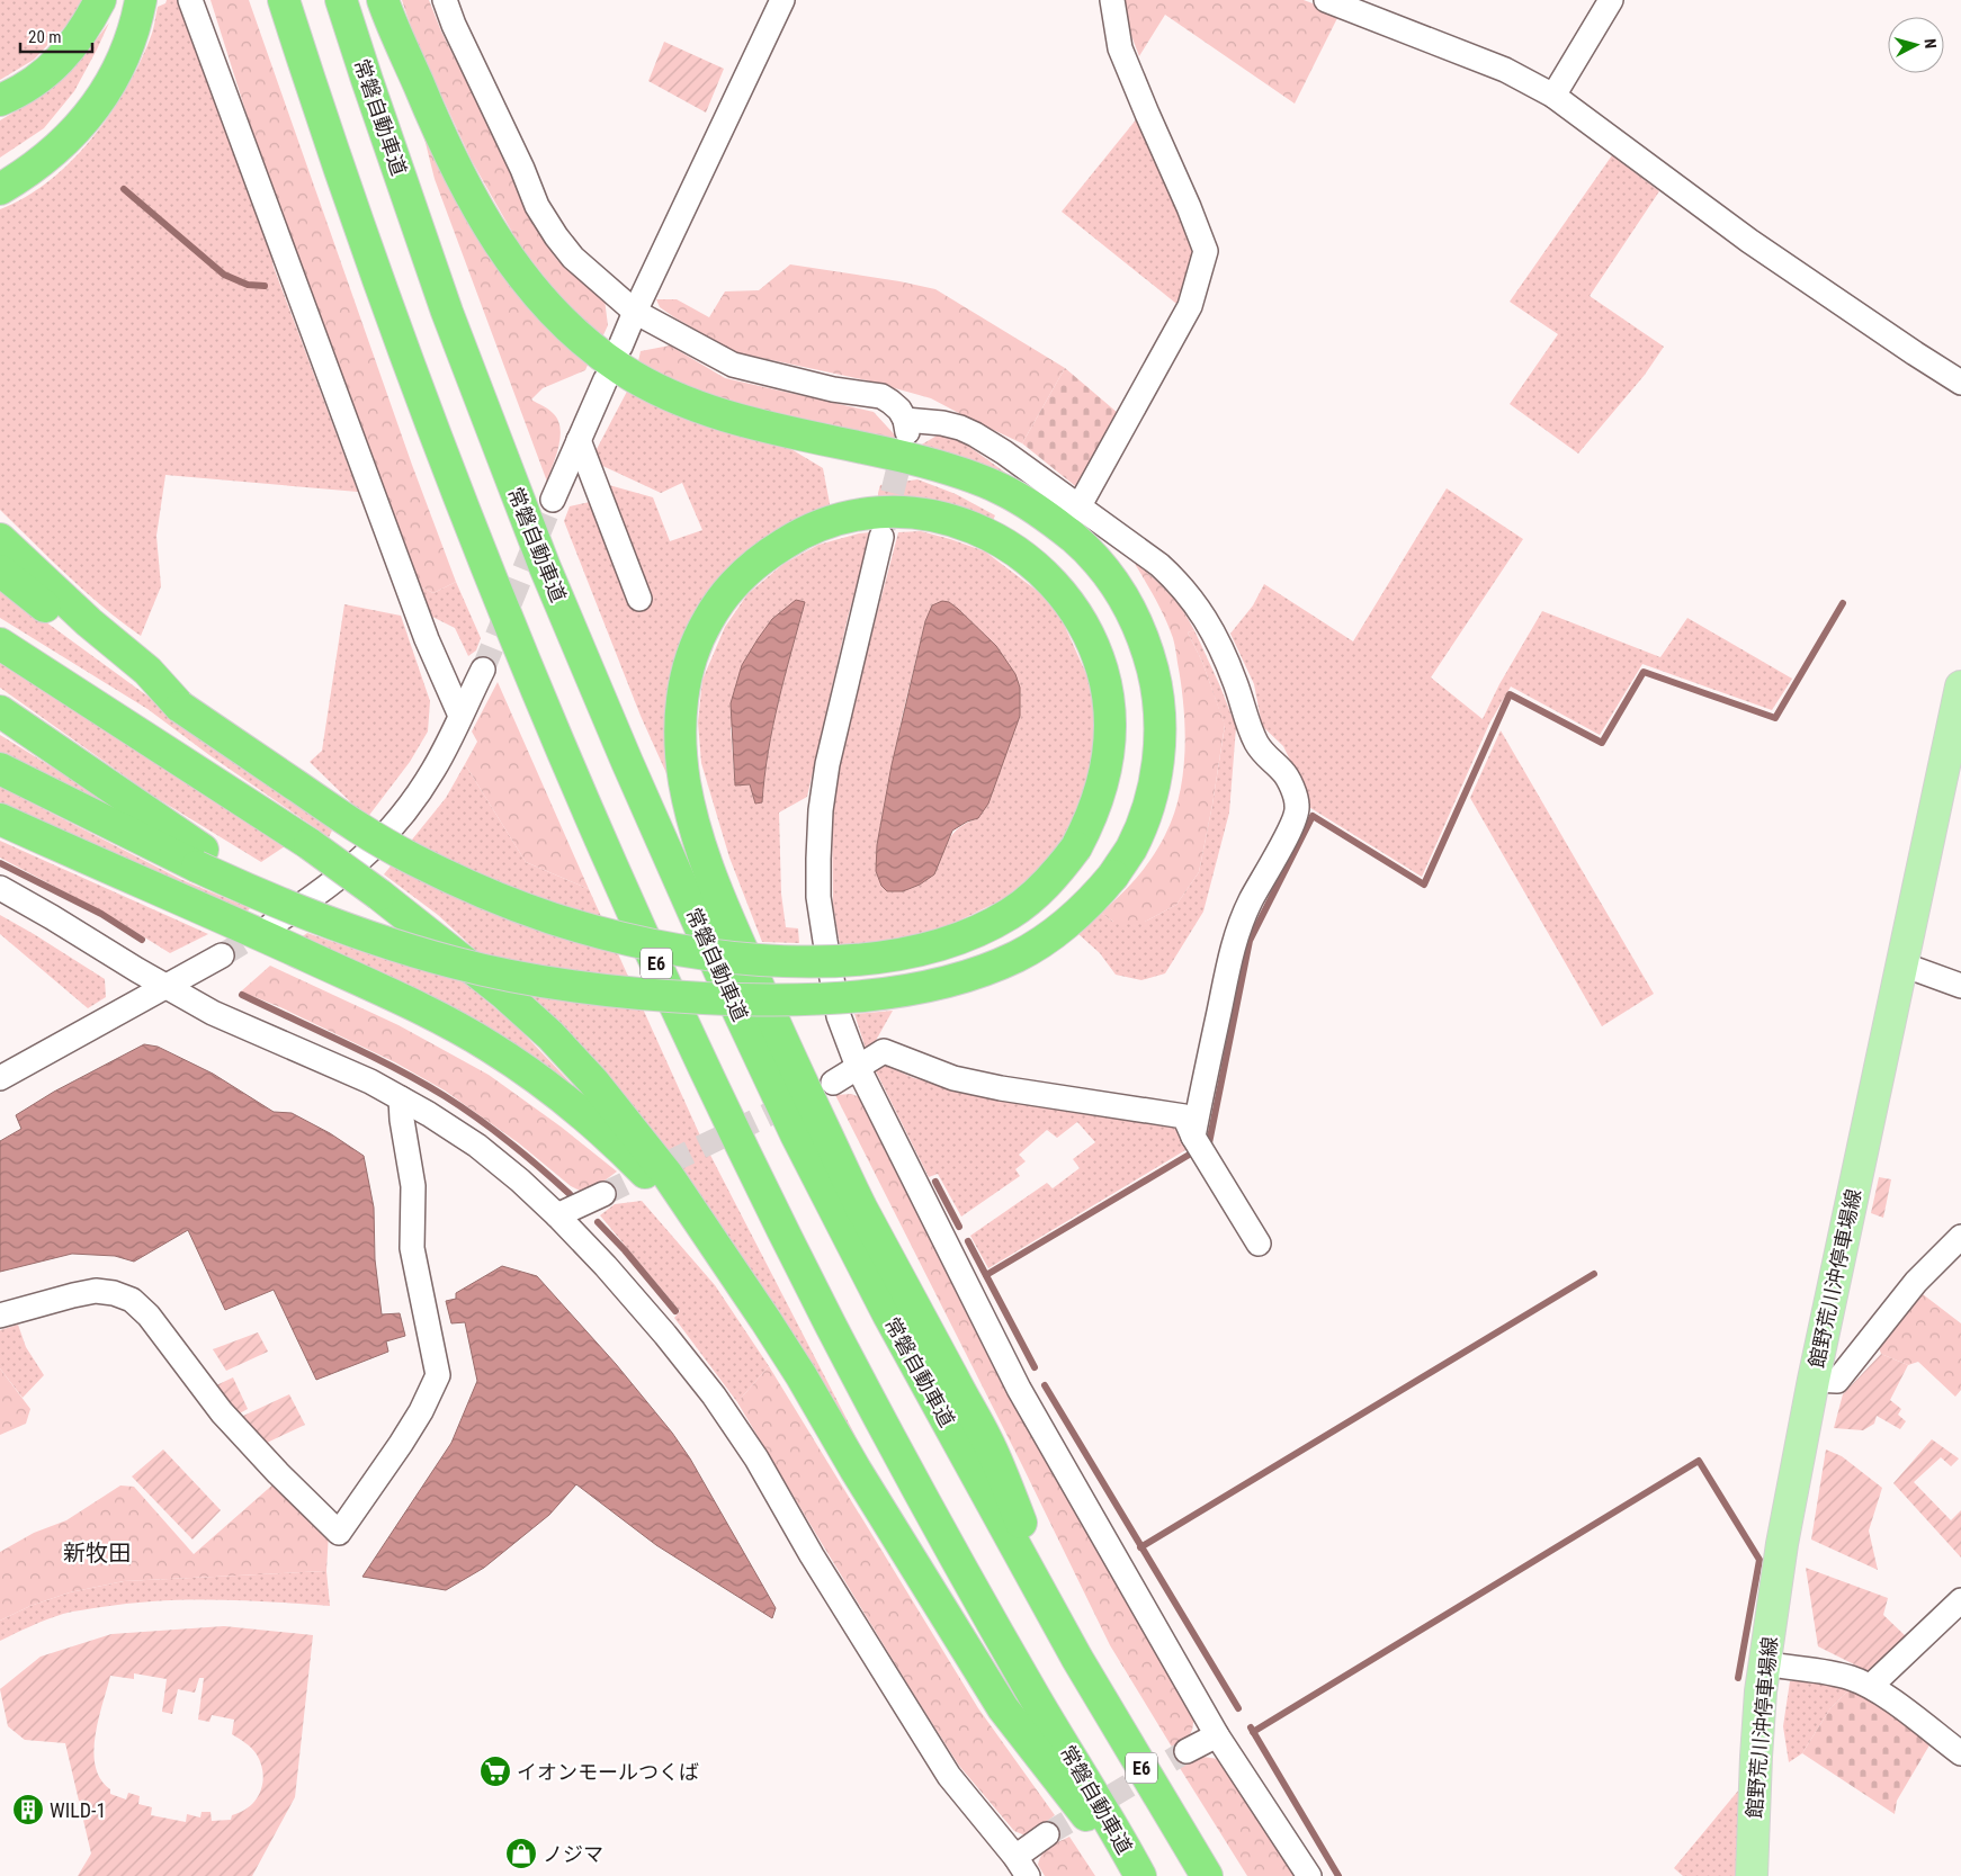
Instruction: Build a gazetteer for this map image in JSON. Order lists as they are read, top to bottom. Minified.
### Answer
{"streets":{"highway":["常磐自動車道","E6"],"main road":["館野荒川沖停車場線"]},"districts":["新牧田"],"places":{"supermarket":["イオンモールつくば"],"building":["WILD-1"],"shop":["ノジマ"]},"scale_bar":"20 m","north":"right"}
